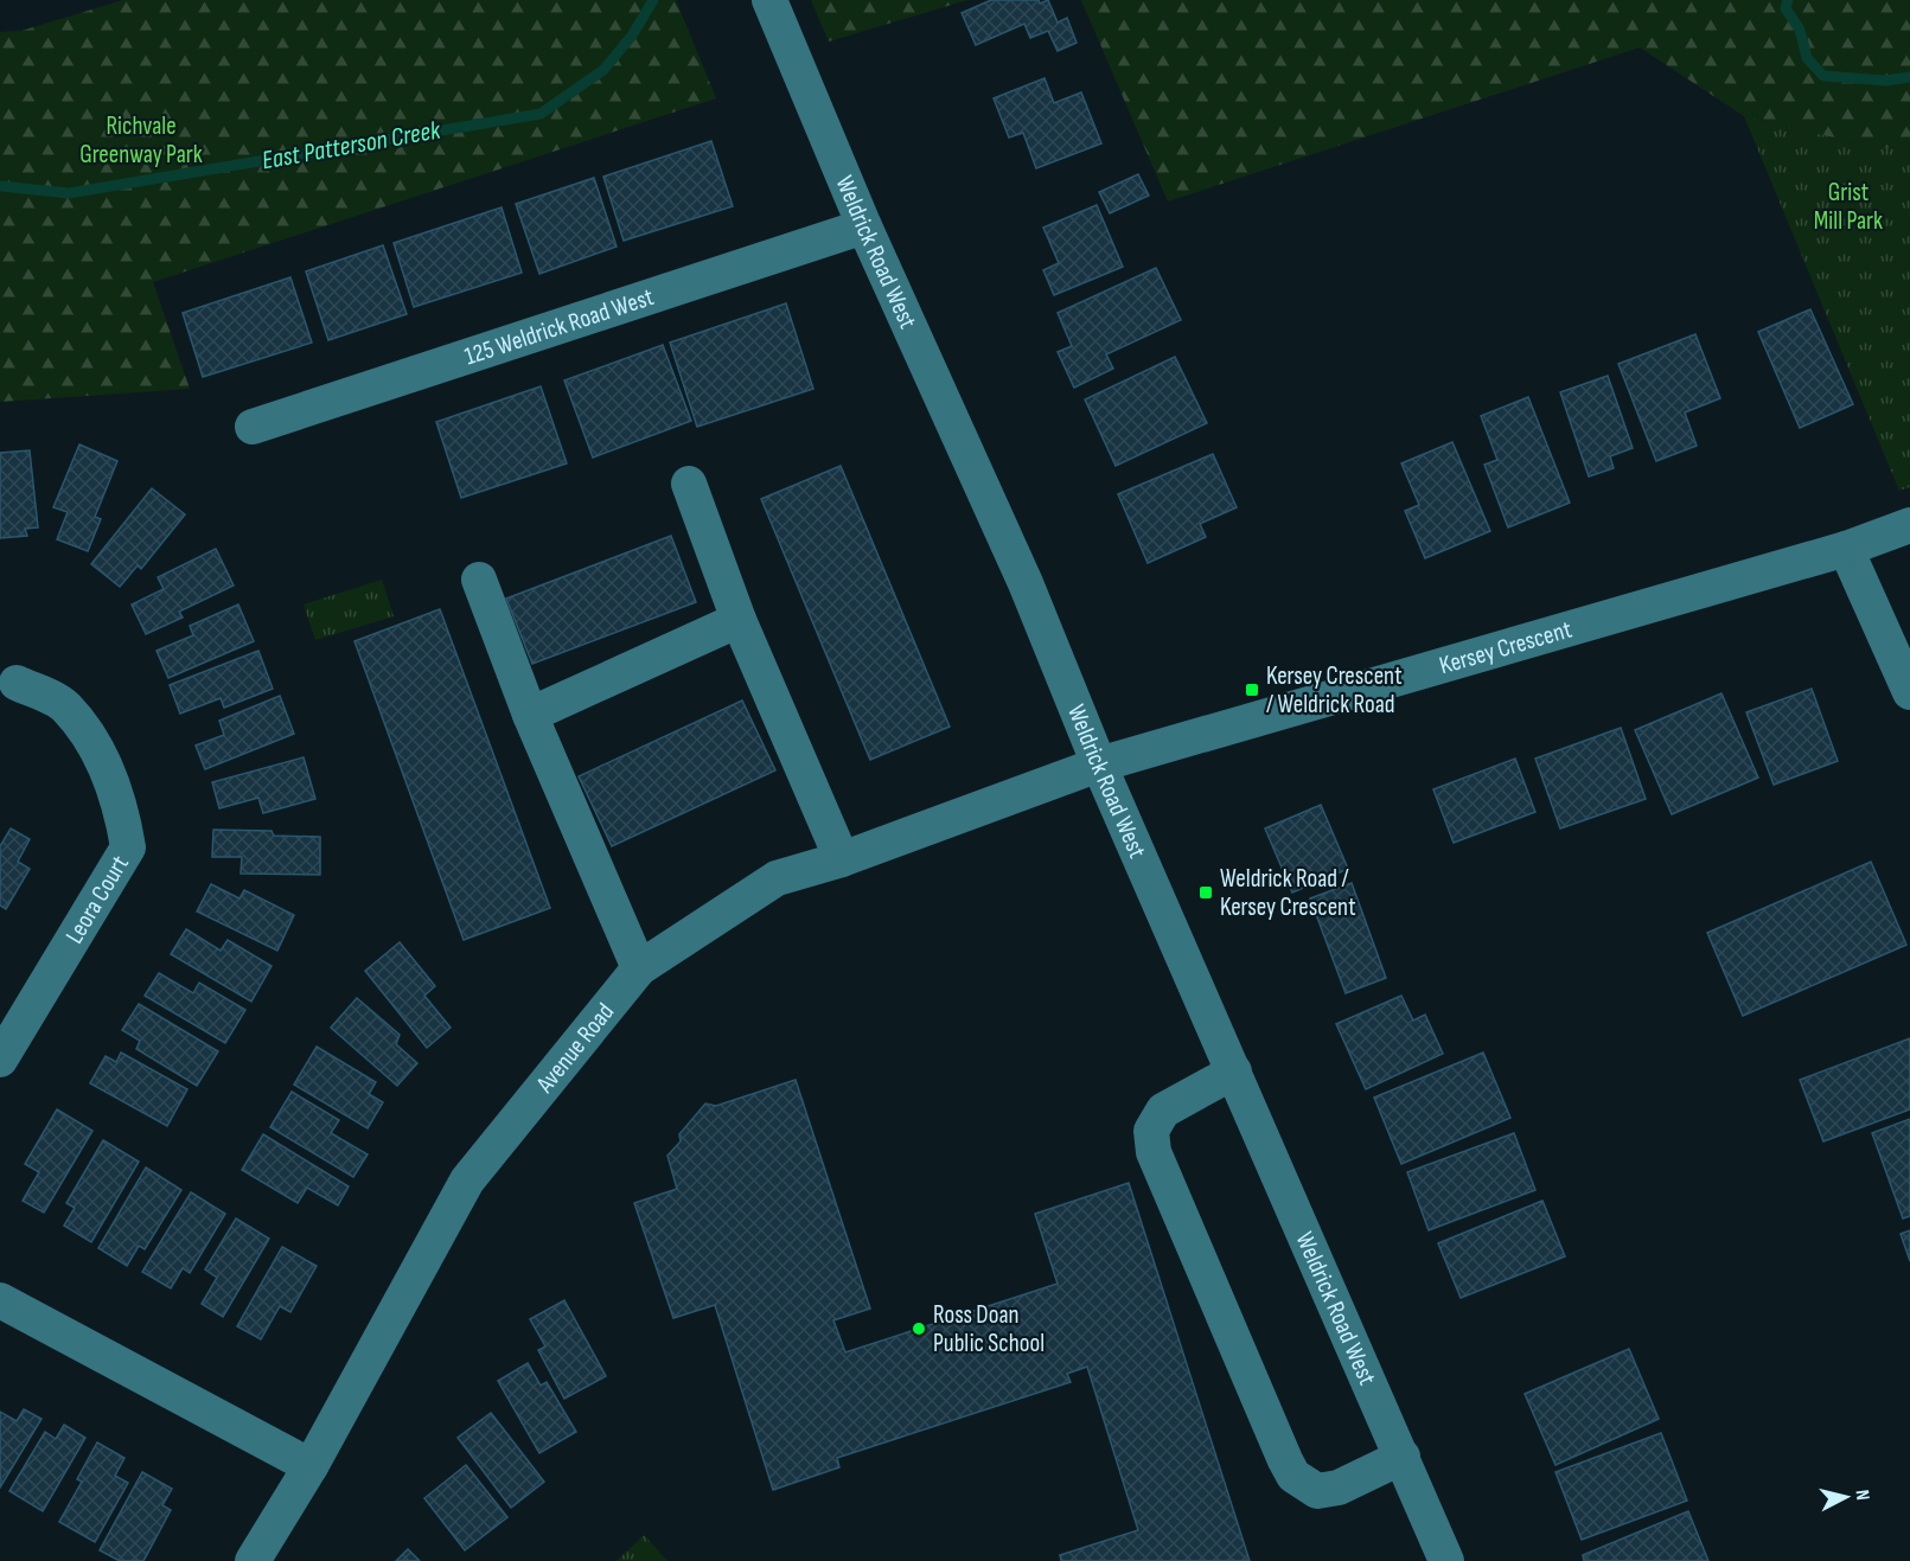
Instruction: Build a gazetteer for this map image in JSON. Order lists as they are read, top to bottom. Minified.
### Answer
{"streets":{"street":["Weldrick Road West","125 Weldrick Road West","Kersey Crescent","Leora Court","Avenue Road"]},"crossings":[["Weldrick Road West","125 Weldrick Road West"],["Weldrick Road West","Kersey Crescent"],["Weldrick Road West","Avenue Road"],["Kersey Crescent","Avenue Road"]],"water":["East Patterson Creek"],"parks":["Richvale Greenway Park","Grist Mill Park"],"places":{"transit":["Kersey Crescent / Weldrick Road","Weldrick Road / Kersey Crescent"],"other":["Ross Doan Public School"]},"north":"right"}
